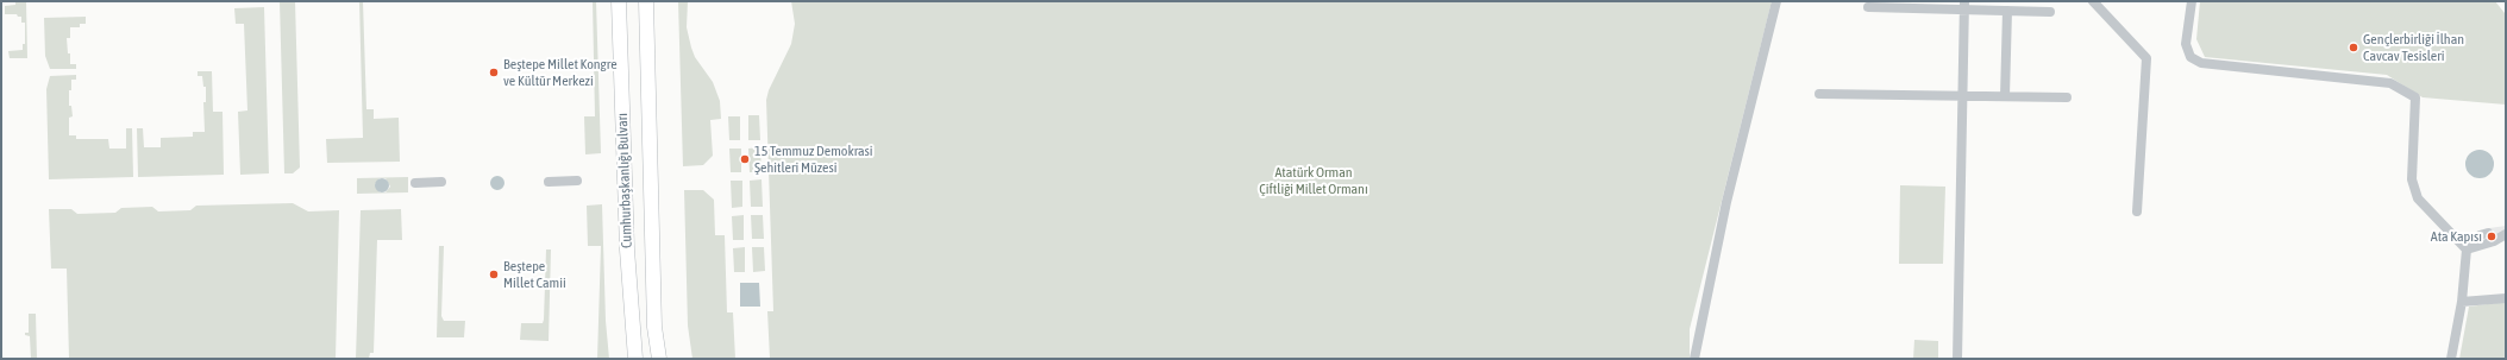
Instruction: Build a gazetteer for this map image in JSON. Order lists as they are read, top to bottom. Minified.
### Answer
{"streets":{"main road":["Cumhurbaşkanlığı Bulvarı"]},"parks":["Atatürk Orman Çiftliği Millet Ormanı"],"places":["Gençlerbirliği İlhan Cavcav Tesisleri","Beştepe Millet Kongre ve Kültür Merkezi","15 Temmuz Demokrasi Şehitleri Müzesi","Ata Kapısı","Beştepe Millet Camii"]}
